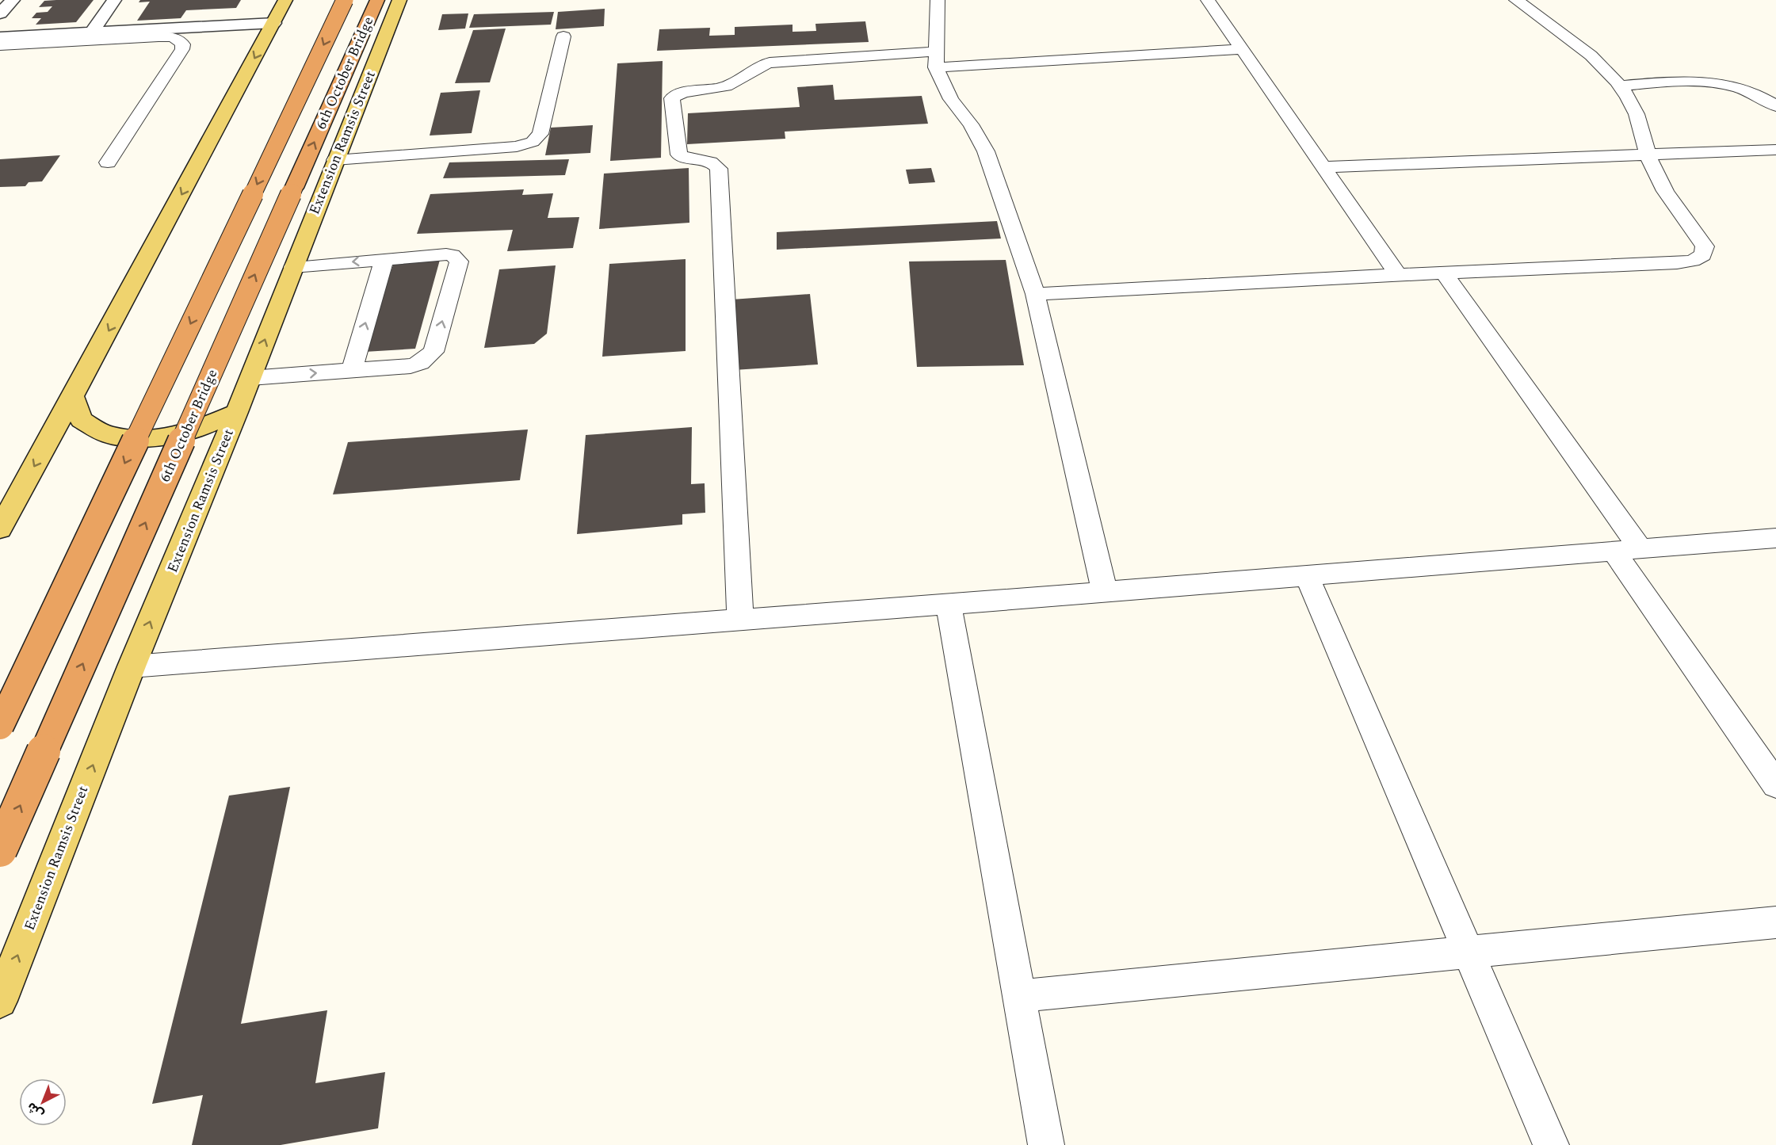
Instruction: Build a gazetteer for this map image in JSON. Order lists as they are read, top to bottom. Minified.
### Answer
{"streets":{"highway":["6th October Bridge"],"main road":["Extension Ramsis Street"]},"north":"bottom left"}
